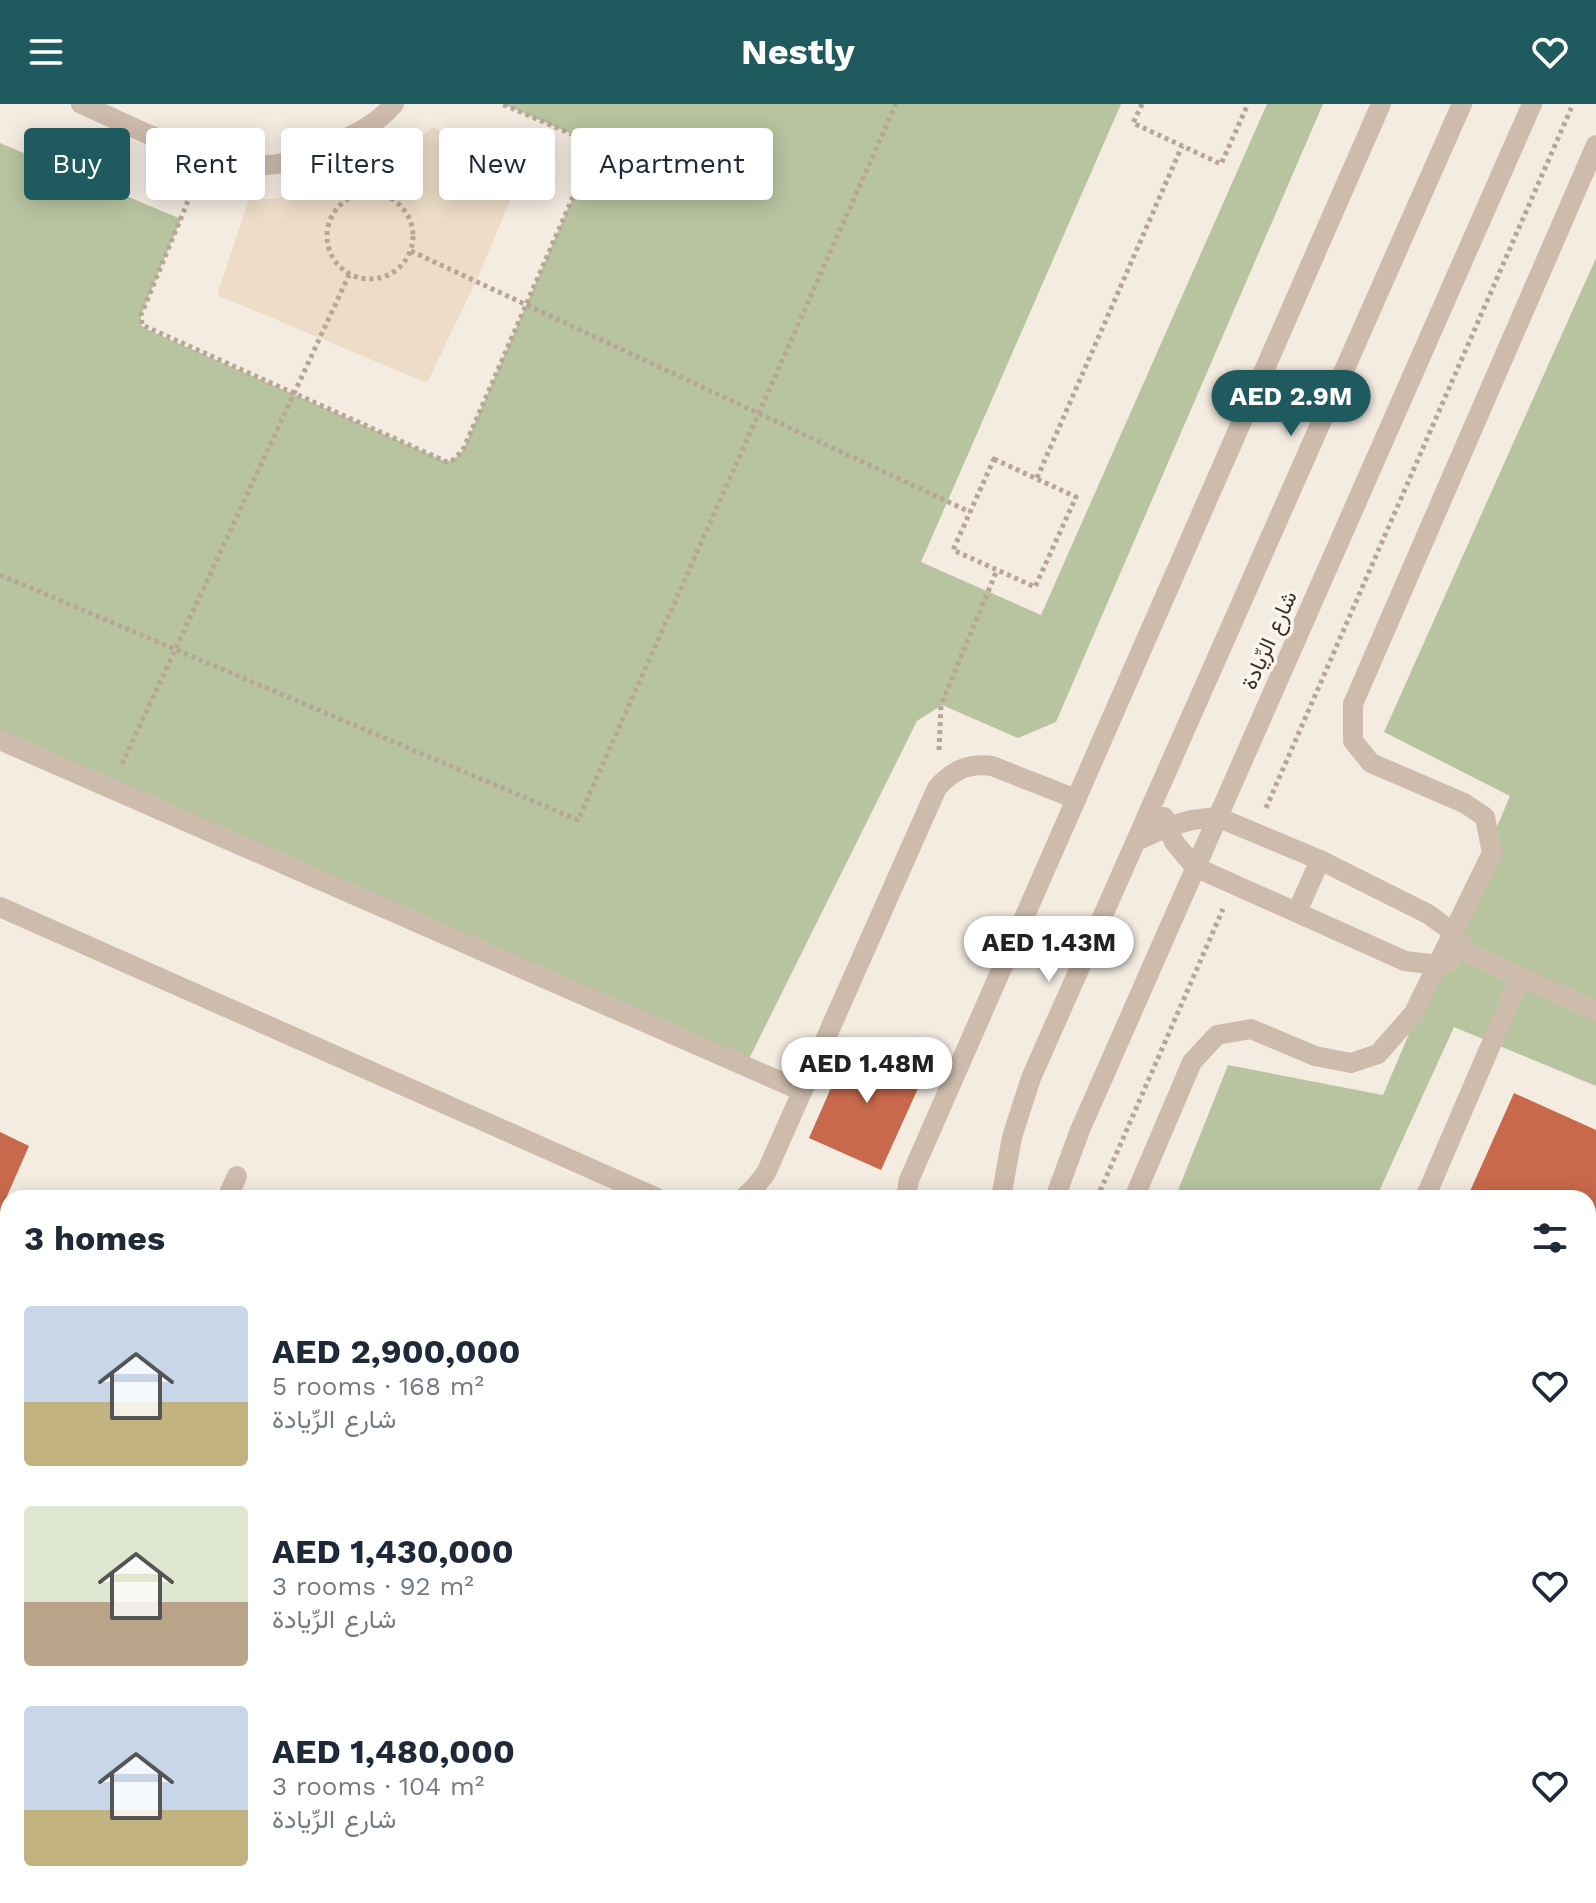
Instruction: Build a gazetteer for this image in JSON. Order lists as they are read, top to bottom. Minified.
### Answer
{"streets":{"street":["شارع الرِّيادة"]},"page":{"header":"Nestly","chip":["Buy","Rent","Filters","New","Apartment"],"price":["AED 2.9M","AED 1.43M","AED 1.48M"],"heading":"3 homes","list":[{"name":"AED 2,900,000","note":"5 rooms · 168 m² · شارع الرِّيادة"},{"name":"AED 1,430,000","note":"3 rooms · 92 m² · شارع الرِّيادة"},{"name":"AED 1,480,000","note":"3 rooms · 104 m² · شارع الرِّيادة"}]}}
